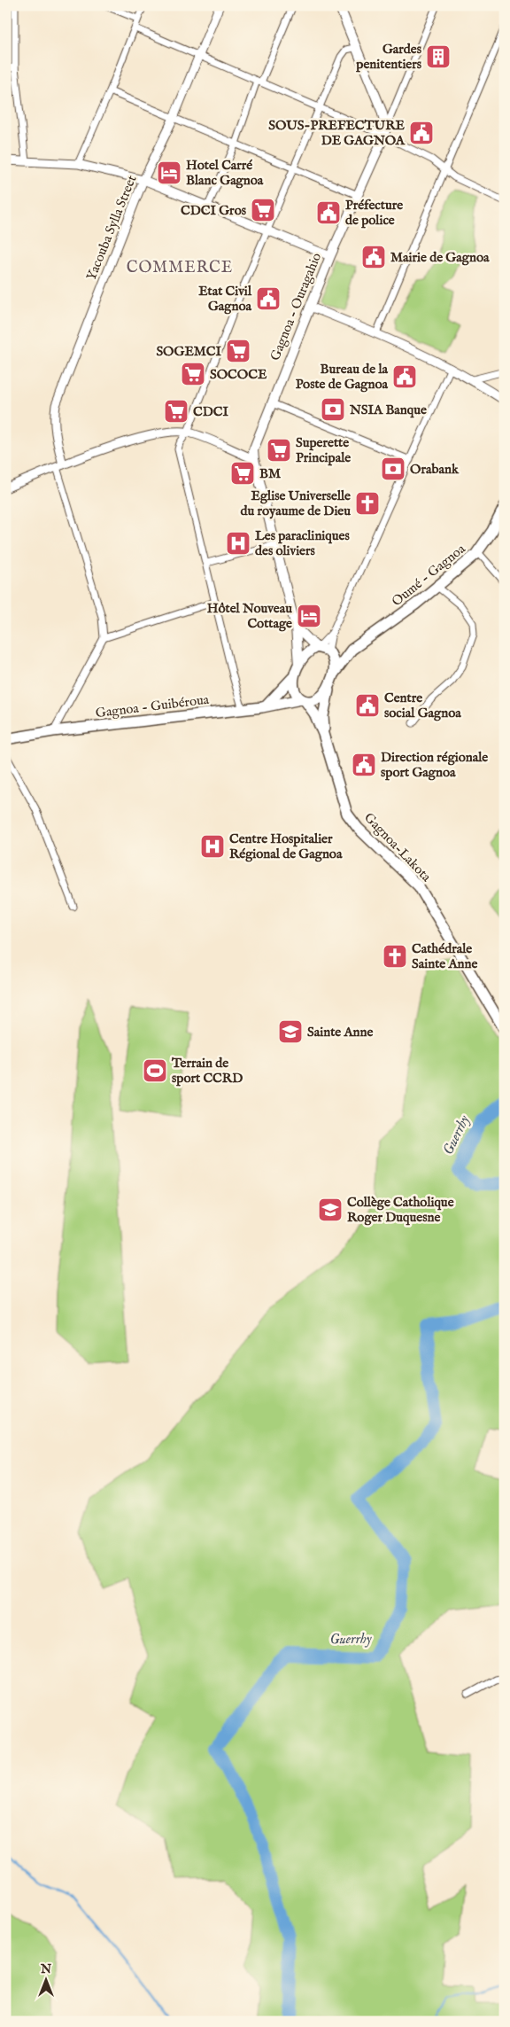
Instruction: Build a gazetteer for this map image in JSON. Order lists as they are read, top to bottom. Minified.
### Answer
{"streets":{"main road":["Gagnoa - Ouragahio","Oumé - Gagnoa","Gagnoa - Guibéroua","Gagnoa-Lakota"],"street":["Yacouba Sylla Street"]},"crossings":[["Gagnoa - Ouragahio","Oumé - Gagnoa"],["Gagnoa - Ouragahio","Gagnoa - Guibéroua"],["Gagnoa - Ouragahio","Gagnoa-Lakota"],["Oumé - Gagnoa","Gagnoa - Guibéroua"],["Oumé - Gagnoa","Gagnoa-Lakota"],["Gagnoa - Guibéroua","Gagnoa-Lakota"]],"districts":["COMMERCE"],"water":["Guerrhy"],"places":{"building":["Gardes penitentiers"],"public building":["SOUS-PREFECTURE DE GAGNOA","Préfecture de police","Mairie de Gagnoa","Etat Civil Gagnoa","Bureau de la Poste de Gagnoa","Centre social Gagnoa","Direction régionale sport Gagnoa"],"hotel":["Hotel Carré Blanc Gagnoa","Hôtel Nouveau Cottage"],"supermarket":["CDCI Gros","SOGEMCI","SOCOCE","CDCI","Superette Principale","BM"],"bank":["NSIA Banque","Orabank"],"church":["Eglise Universelle du royaume de Dieu","Cathédrale Sainte Anne"],"hospital":["Les paracliniques des oliviers","Centre Hospitalier Régional de Gagnoa"],"school or university":["Sainte Anne","Collège Catholique Roger Duquesne"],"sports":["Terrain de sport CCRD"]},"north":"top"}
